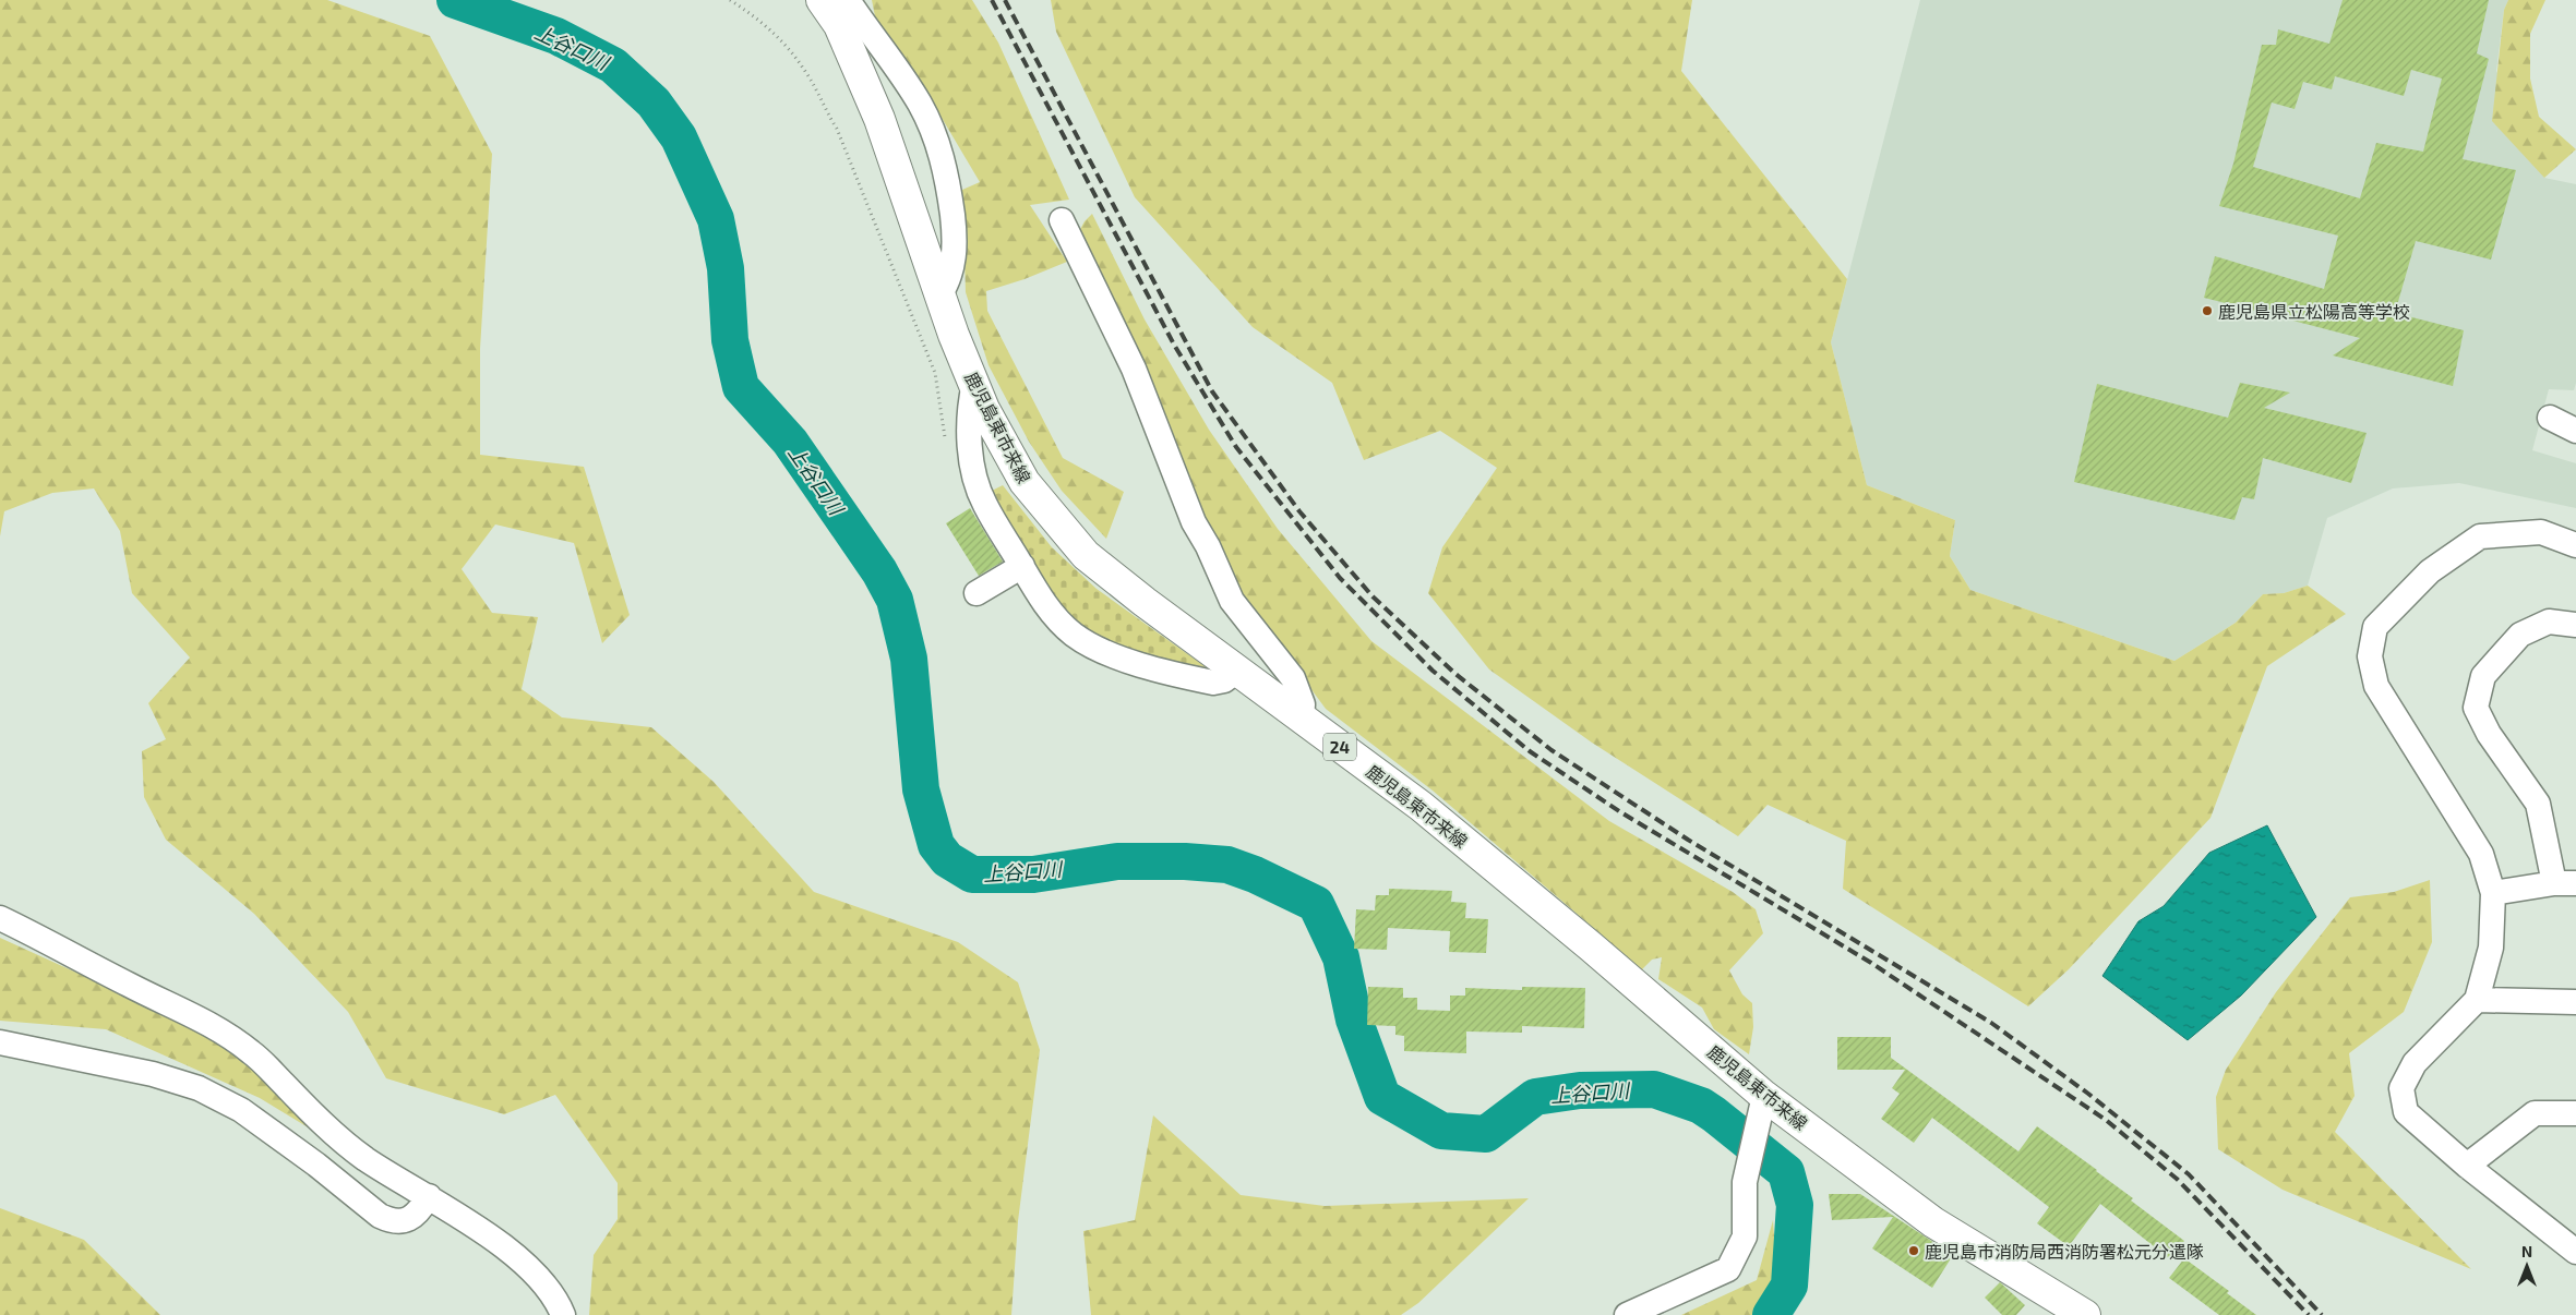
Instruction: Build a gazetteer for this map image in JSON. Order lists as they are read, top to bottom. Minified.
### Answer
{"streets":{"main road":["鹿児島東市来線","24"]},"water":["上谷口川"],"places":["鹿児島県立松陽高等学校","鹿児島市消防局西消防署松元分遣隊"],"north":"top"}
